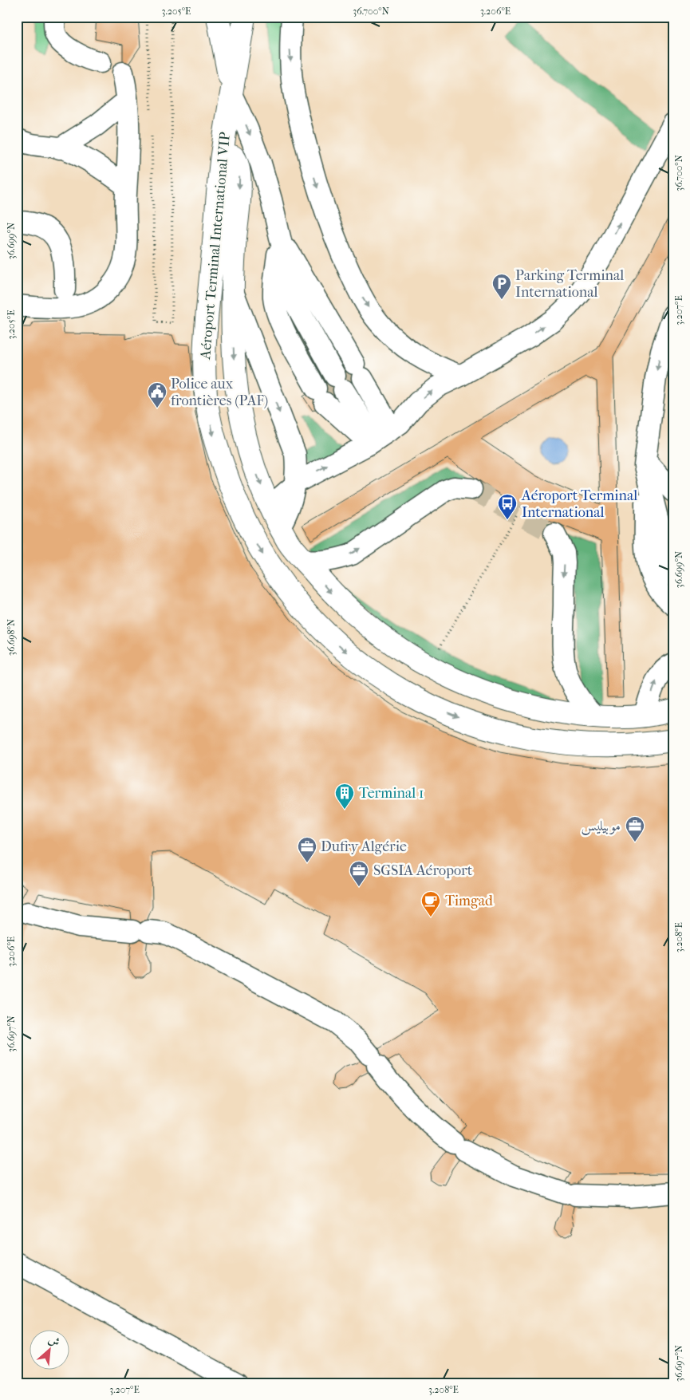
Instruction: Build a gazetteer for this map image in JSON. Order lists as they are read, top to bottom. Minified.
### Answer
{"streets":{"main road":["Aéroport Terminal International VIP"]},"one_way":["Aéroport Terminal International VIP"],"places":{"parking":["Parking Terminal International"],"public building":["Police aux frontières (PAF)"],"bus stop":["Aéroport Terminal International"],"building":["Terminal 1"],"office":["موبيليس","Dufry Algérie","SGSIA Aéroport"],"cafe":["Timgad"]},"north":"top right","coordinates":["3.205°E","36.700°N","3.206°E","36.699°N","3.207°E","36.698°N","3.208°E","36.697°N"]}
